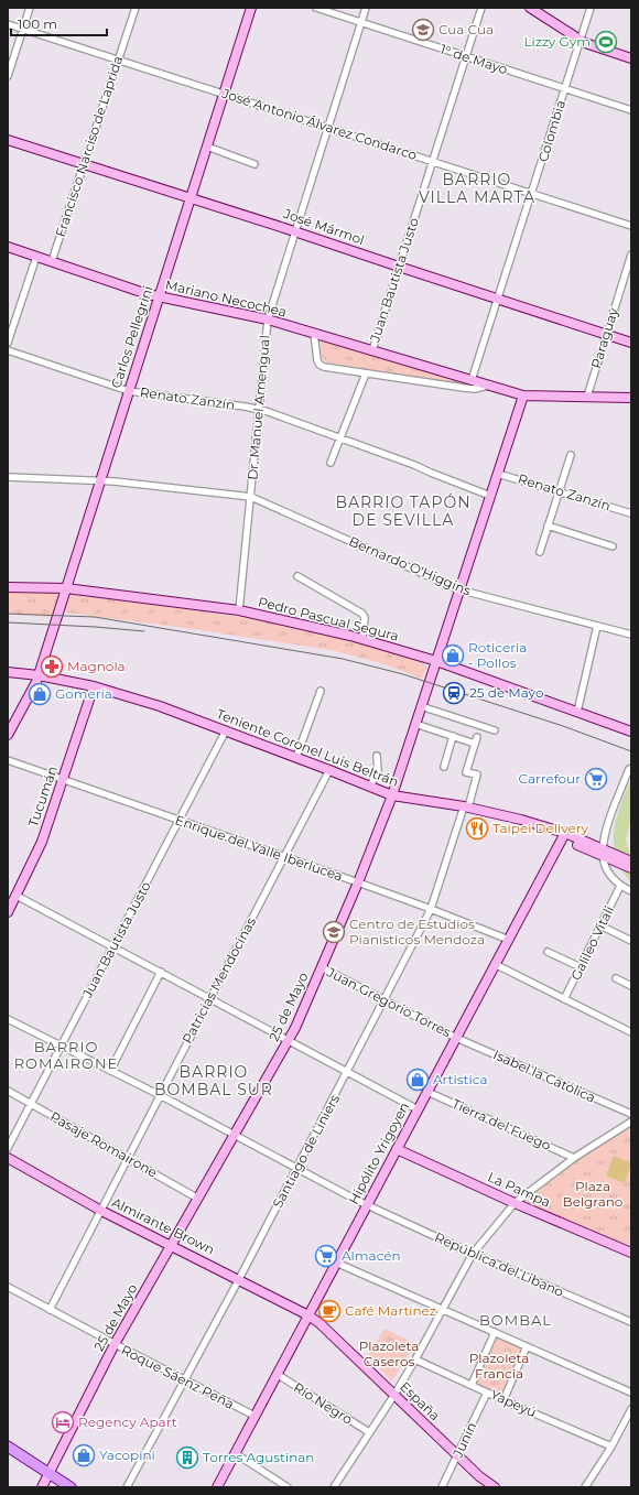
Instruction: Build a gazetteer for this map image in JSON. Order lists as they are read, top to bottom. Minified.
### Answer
{"streets":{"street":["1° de Mayo","José Antonio Álvarez Condarco","Colombia","Francisco Narciso de Laprida","José Mármol","Juan Bautista Justo","Mariano Necochea","Carlos Pellegrini","Paraguay","Renato Zanzín","Dr. Manuel Amengual","Bernardo O'Higgins","Pedro Pascual Segura","Teniente Coronel Luis Beltrán","Tucumán","Enrique del Valle Iberlucea","Galileo Vitali","Patricias Mendocinas","Juan Gregorio Torres","25 de Mayo","Isabel la Católica","Tierra del Fuego","Pasaje Romairone","Santiago de Liniers","Hipólito Yrigoyen","La Pampa","Almirante Brown","República del Libano","Roque Sáenz Peña","España","Río Negro","Yapeyú","Junín"]},"crossings":[["1° de Mayo","Colombia"],["1° de Mayo","Juan Bautista Justo"],["1° de Mayo","Dr. Manuel Amengual"],["José Antonio Álvarez Condarco","Colombia"],["José Antonio Álvarez Condarco","Francisco Narciso de Laprida"],["José Antonio Álvarez Condarco","Juan Bautista Justo"],["José Antonio Álvarez Condarco","Carlos Pellegrini"],["José Antonio Álvarez Condarco","Dr. Manuel Amengual"],["Colombia","José Mármol"],["Colombia","Mariano Necochea"],["Francisco Narciso de Laprida","José Mármol"],["Francisco Narciso de Laprida","Mariano Necochea"],["José Mármol","Juan Bautista Justo"],["José Mármol","Carlos Pellegrini"],["José Mármol","Paraguay"],["José Mármol","Dr. Manuel Amengual"],["Juan Bautista Justo","Mariano Necochea"],["Juan Bautista Justo","Teniente Coronel Luis Beltrán"],["Juan Bautista Justo","Enrique del Valle Iberlucea"],["Juan Bautista Justo","Pasaje Romairone"],["Juan Bautista Justo","República del Libano"],["Mariano Necochea","Carlos Pellegrini"],["Mariano Necochea","Paraguay"],["Mariano Necochea","Dr. Manuel Amengual"],["Mariano Necochea","25 de Mayo"],["Carlos Pellegrini","Renato Zanzín"],["Carlos Pellegrini","Bernardo O'Higgins"],["Carlos Pellegrini","Pedro Pascual Segura"],["Carlos Pellegrini","Teniente Coronel Luis Beltrán"],["Renato Zanzín","Dr. Manuel Amengual"],["Renato Zanzín","25 de Mayo"],["Dr. Manuel Amengual","Bernardo O'Higgins"],["Dr. Manuel Amengual","Pedro Pascual Segura"],["Bernardo O'Higgins","25 de Mayo"],["Pedro Pascual Segura","25 de Mayo"],["Teniente Coronel Luis Beltrán","Tucumán"],["Teniente Coronel Luis Beltrán","Patricias Mendocinas"],["Teniente Coronel Luis Beltrán","25 de Mayo"],["Teniente Coronel Luis Beltrán","Santiago de Liniers"],["Teniente Coronel Luis Beltrán","Hipólito Yrigoyen"],["Tucumán","Enrique del Valle Iberlucea"],["Enrique del Valle Iberlucea","Patricias Mendocinas"],["Enrique del Valle Iberlucea","25 de Mayo"],["Enrique del Valle Iberlucea","Santiago de Liniers"],["Enrique del Valle Iberlucea","Hipólito Yrigoyen"],["Patricias Mendocinas","Pasaje Romairone"],["Patricias Mendocinas","Almirante Brown"],["Patricias Mendocinas","República del Libano"],["Patricias Mendocinas","Roque Sáenz Peña"],["Juan Gregorio Torres","25 de Mayo"],["Juan Gregorio Torres","Isabel la Católica"],["Juan Gregorio Torres","Santiago de Liniers"],["Juan Gregorio Torres","Hipólito Yrigoyen"],["25 de Mayo","Pasaje Romairone"],["25 de Mayo","Almirante Brown"],["25 de Mayo","República del Libano"],["25 de Mayo","Roque Sáenz Peña"],["Isabel la Católica","Hipólito Yrigoyen"],["Tierra del Fuego","Hipólito Yrigoyen"],["Santiago de Liniers","Almirante Brown"],["Santiago de Liniers","República del Libano"],["Santiago de Liniers","Roque Sáenz Peña"],["Hipólito Yrigoyen","La Pampa"],["Hipólito Yrigoyen","Almirante Brown"],["Hipólito Yrigoyen","República del Libano"],["Hipólito Yrigoyen","Roque Sáenz Peña"],["Hipólito Yrigoyen","España"],["Hipólito Yrigoyen","Río Negro"],["Almirante Brown","España"],["España","Junín"],["Yapeyú","Junín"]],"districts":["BARRIO VILLA MARTA","BARRIO TAPÓN DE SEVILLA","BARRIO ROMAIRONE","BARRIO BOMBAL SUR","BOMBAL"],"parks":["Plaza Belgrano","Plazoleta Caseros","Plazoleta Francia"],"places":{"school or university":["Cua Cua","Centro de Estudios Pianisticos Mendoza"],"sports":["Lizzy Gym"],"shop":["Roticeria - Pollos","Gomería","Artistica","Yacopini"],"pharmacy":["Magnola"],"station":["25 de Mayo"],"supermarket":["Carrefour","Almacén"],"restaurant":["Taipei Delivery"],"cafe":["Café Martínez"],"hotel":["Regency Apart"],"building":["Torres Agustinan"]},"scale_bar":"100 m"}
